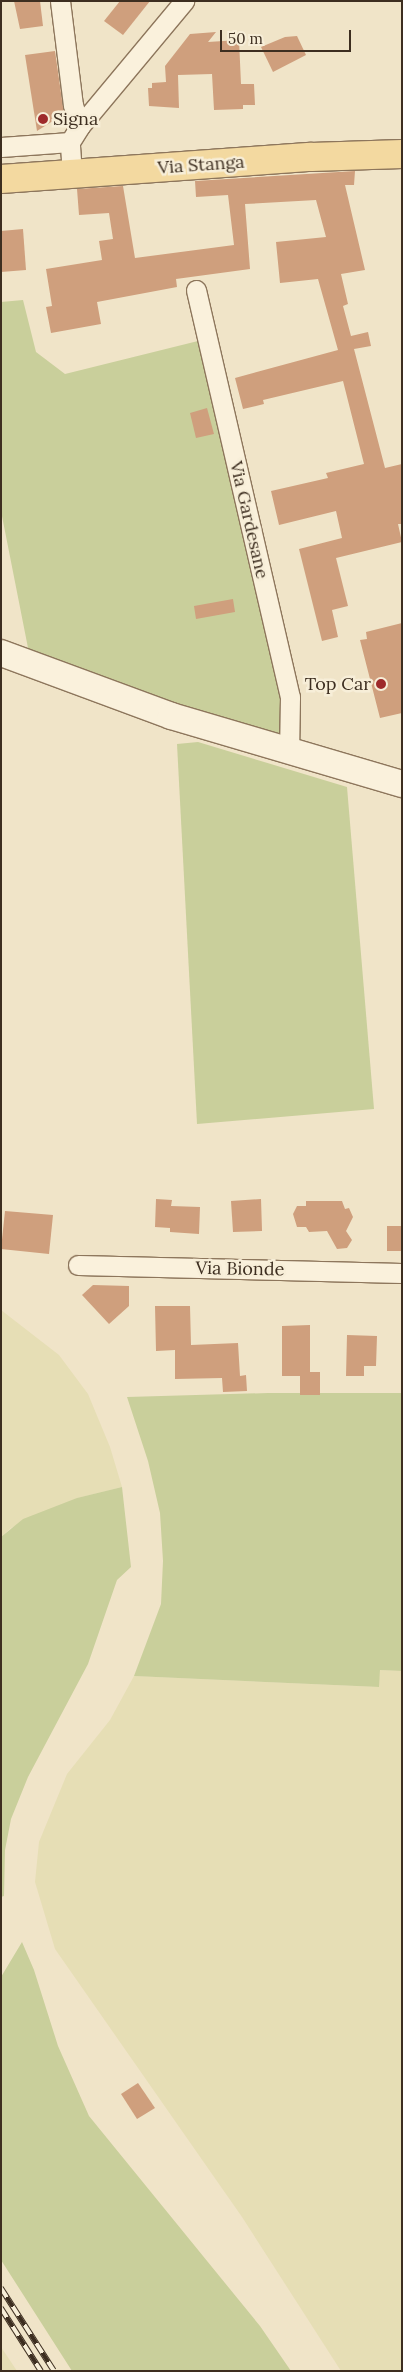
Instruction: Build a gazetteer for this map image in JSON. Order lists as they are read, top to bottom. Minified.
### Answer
{"streets":{"main road":["Via Stanga"],"street":["Via Gardesane","Via Bionde"]},"places":["Signa","Top Car"],"scale_bar":"50 m"}
